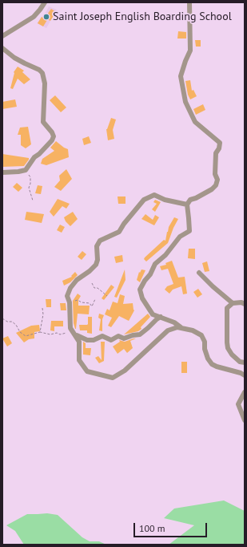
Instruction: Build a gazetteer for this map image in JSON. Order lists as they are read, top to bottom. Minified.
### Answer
{"places":["Saint Joseph English Boarding School"],"scale_bar":"100 m"}
